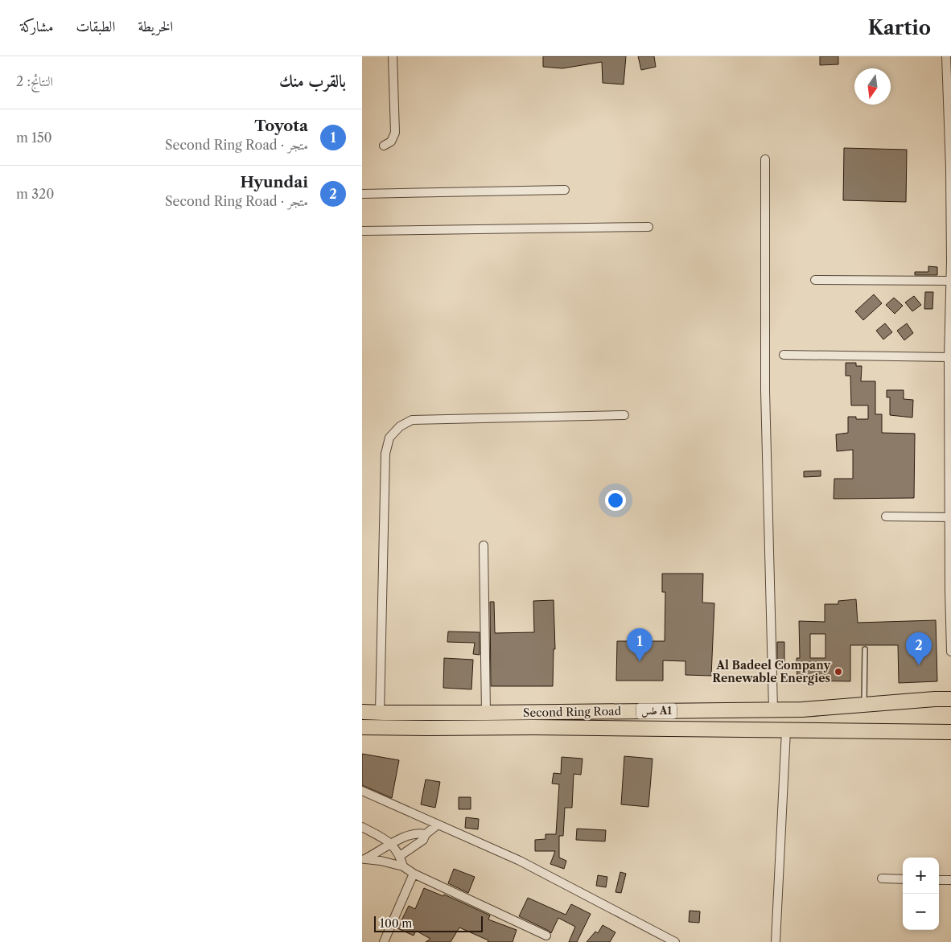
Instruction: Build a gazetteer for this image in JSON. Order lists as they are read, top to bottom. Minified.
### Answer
{"streets":{"highway":["طس A1","Second Ring Road"]},"places":["Al Badeel Company Renewable Energies"],"scale_bar":"100 m","north":"bottom","page":{"header":"Kartio","nav":["الخريطة","الطبقات","مشاركة"],"heading":["بالقرب منك","النتائج: 2"],"list":[{"mark":"1","name":"Toyota","note":"متجر · Second Ring Road","value":"150 m"},{"mark":"2","name":"Hyundai","note":"متجر · Second Ring Road","value":"320 m"}],"pins":["1","2"],"map_buttons":["+","−"],"scale":"100 m"}}
